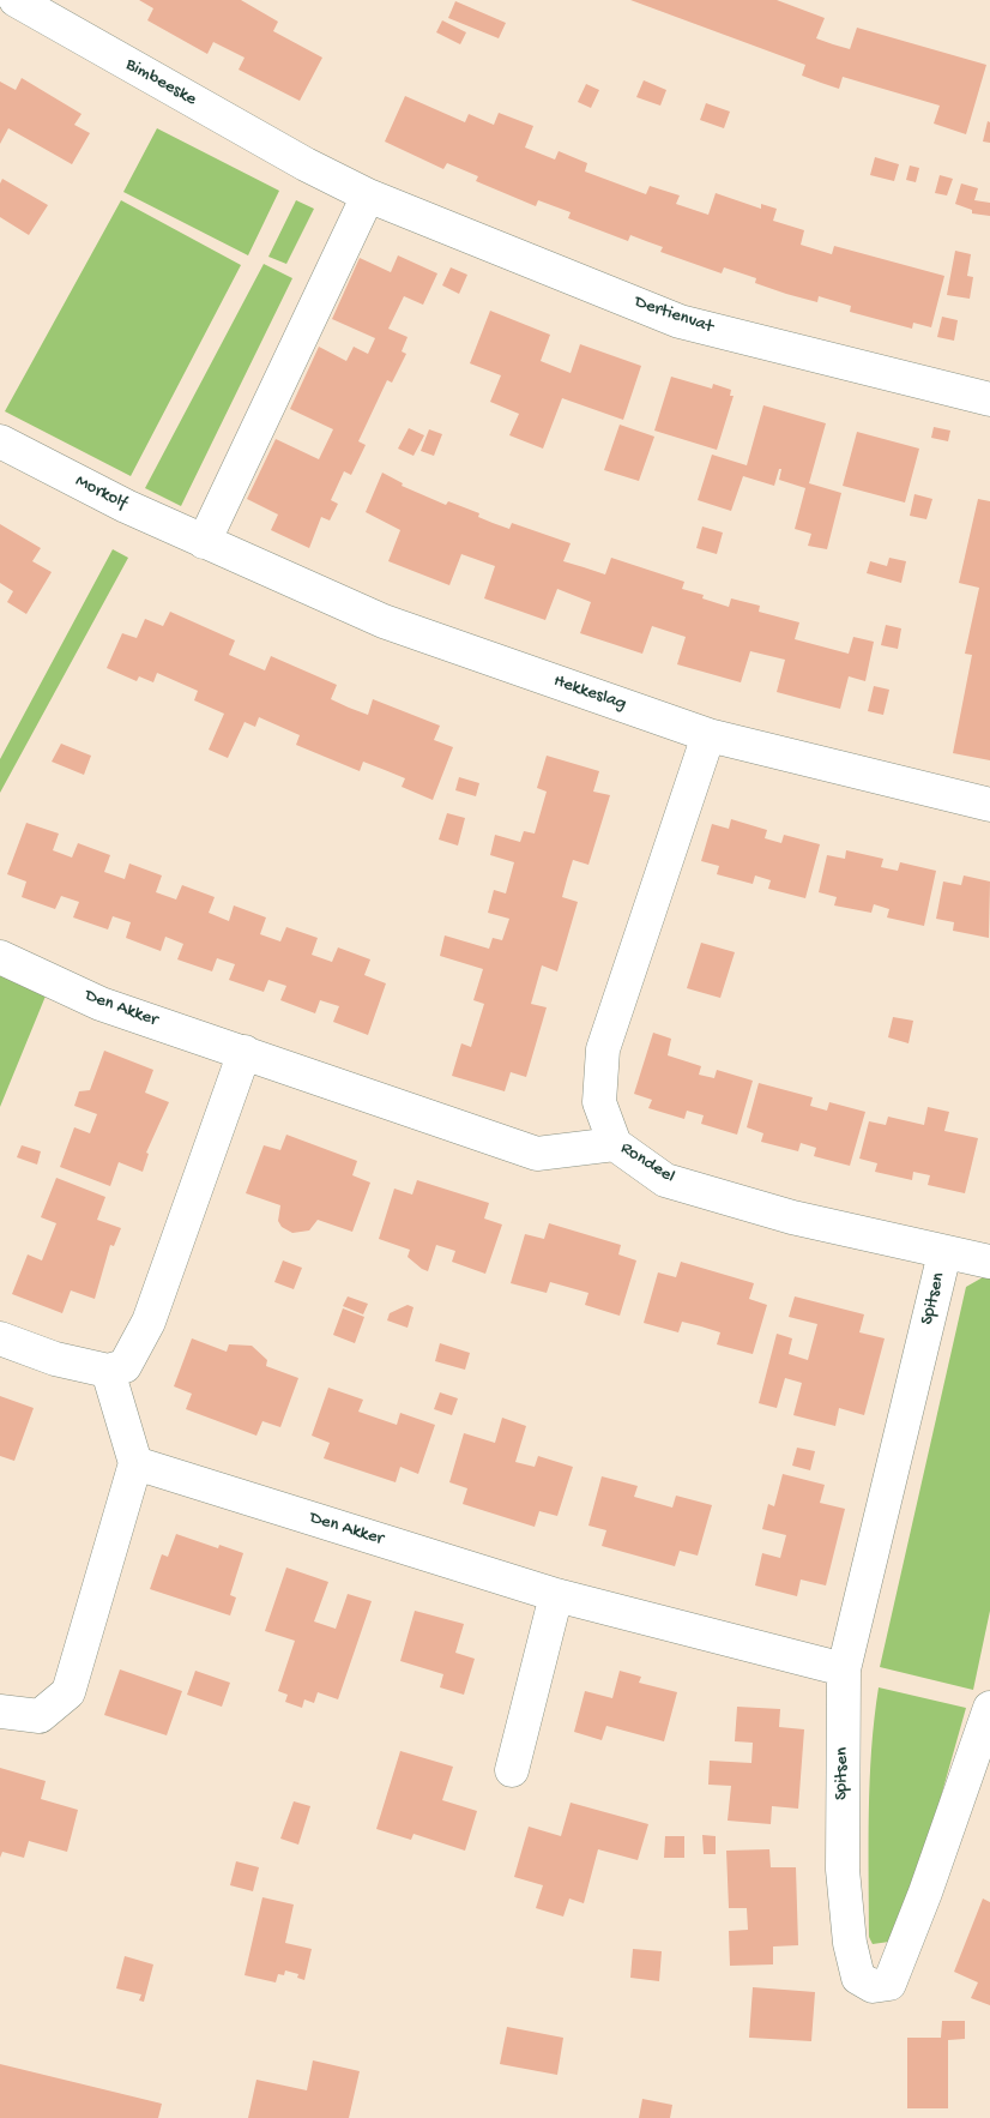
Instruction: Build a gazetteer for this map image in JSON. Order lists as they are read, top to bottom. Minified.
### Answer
{"streets":{"street":["Bimbeeske","Dertienvat","Morkolf","Hekkeslag","Den Akker","Rondeel","Spitsen"]},"crossings":[["Bimbeeske","Dertienvat"],["Morkolf","Hekkeslag"],["Hekkeslag","Rondeel"],["Den Akker","Rondeel"],["Den Akker","Spitsen"],["Rondeel","Spitsen"]]}
